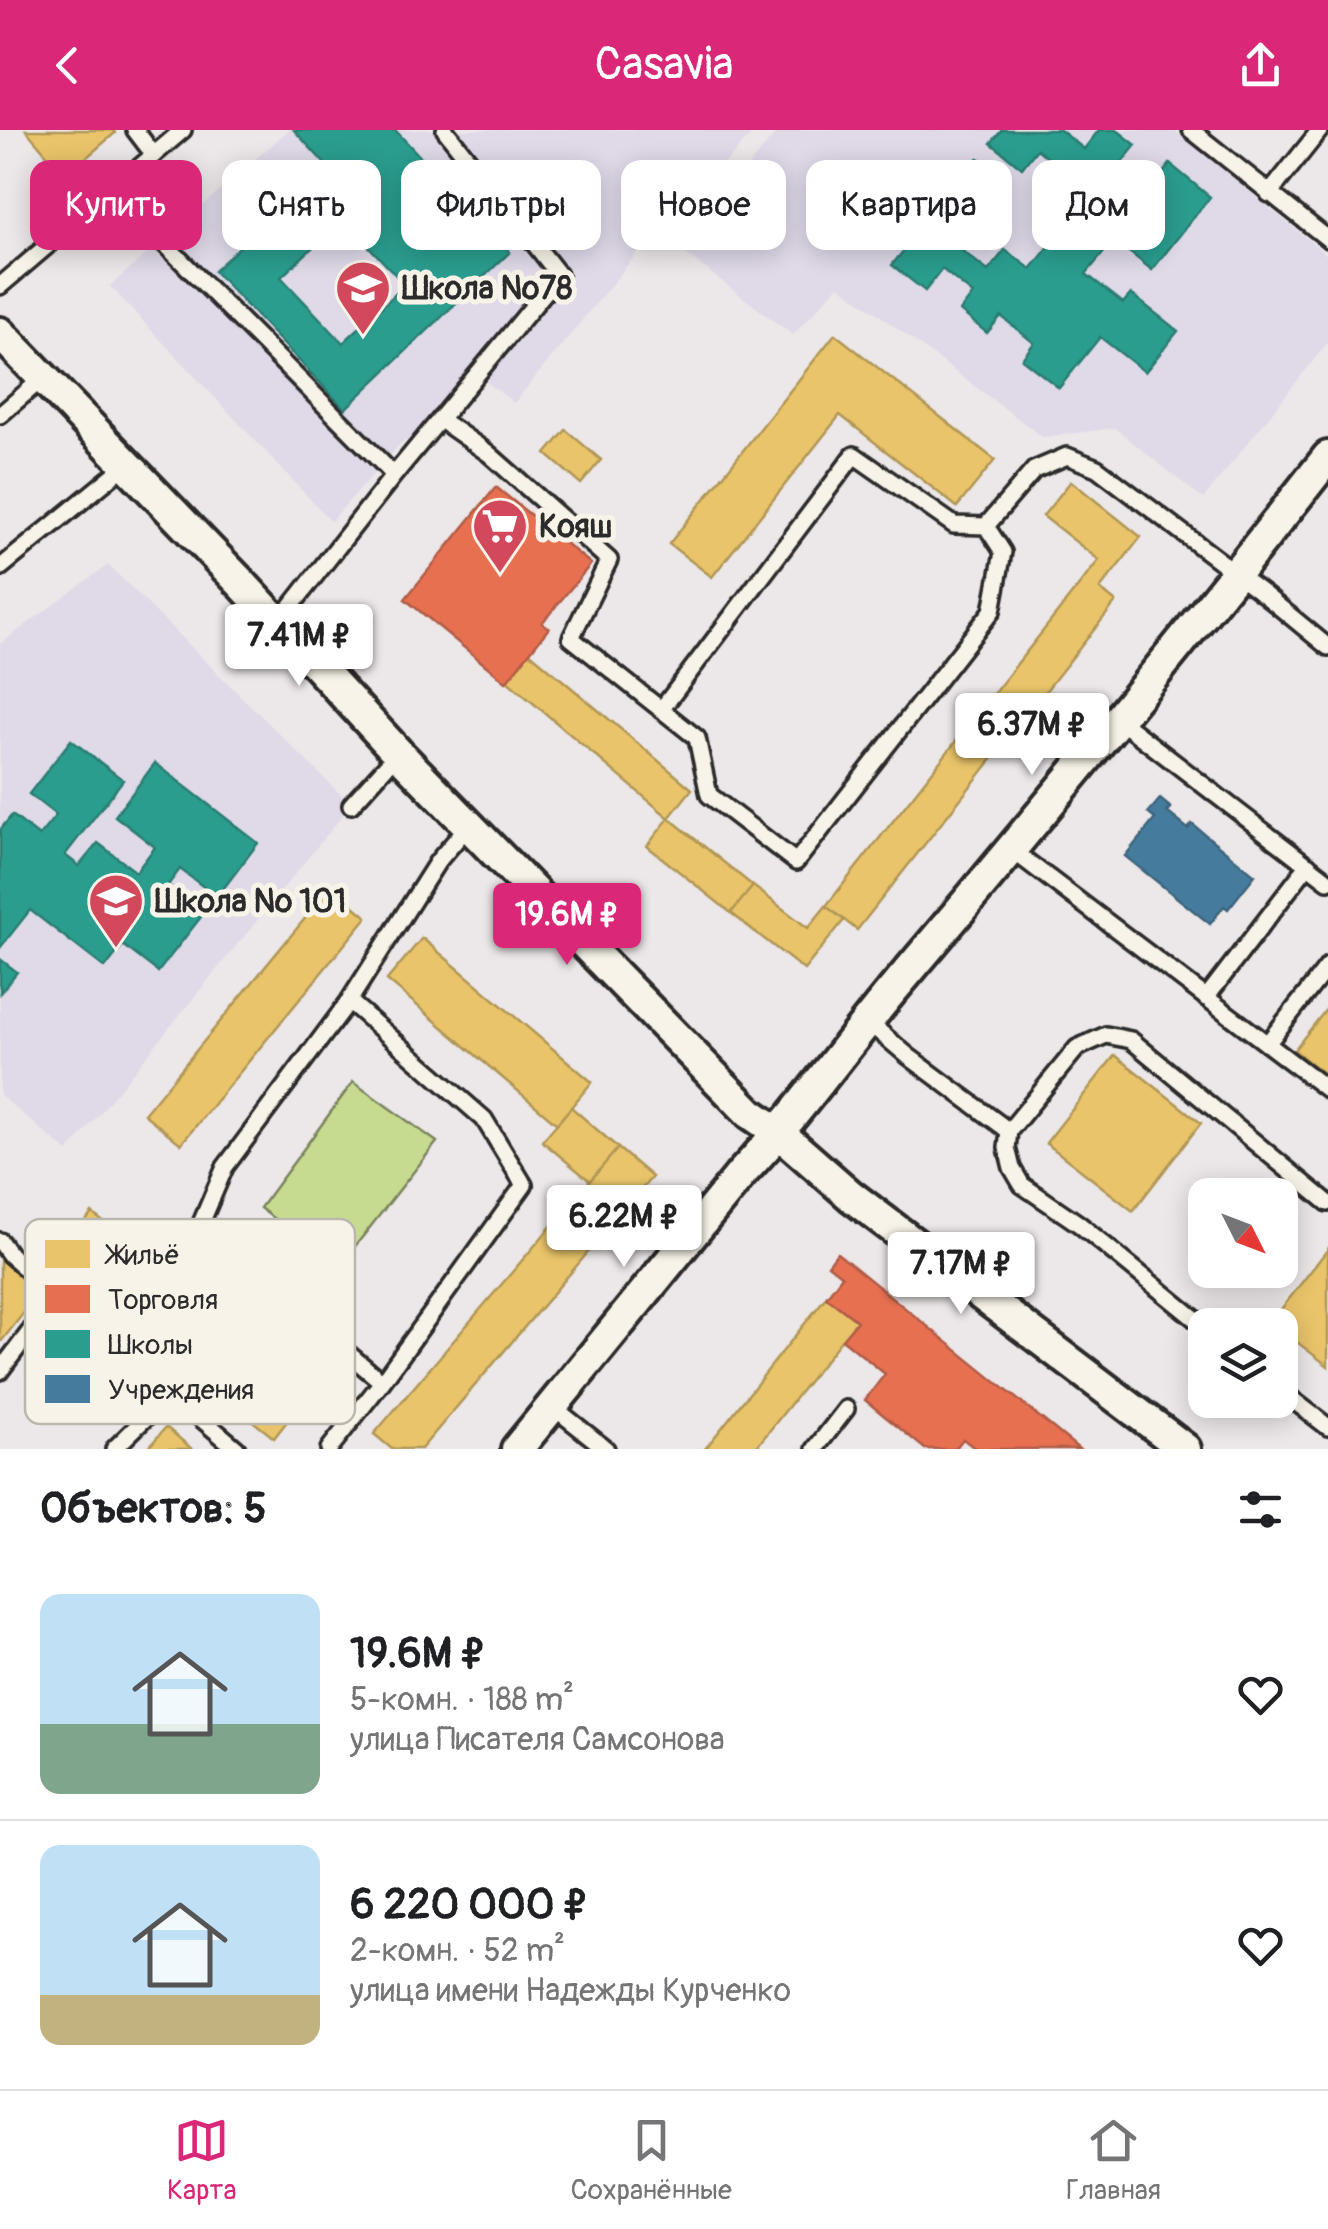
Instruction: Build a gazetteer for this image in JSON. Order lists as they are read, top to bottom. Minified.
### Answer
{"places":{"school or university":["Школа №78","Школа № 101"],"supermarket":["Кояш"]},"legend":["Жильё","Торговля","Школы","Учреждения"],"north":"bottom right","page":{"header":"Casavia","chip":["Купить","Снять","Фильтры","Новое","Квартира","Дом"],"price":["7.41M ₽","6.37M ₽","19.6M ₽","6.22M ₽","7.17M ₽"],"heading":"Объектов: 5","list":[{"name":"19.6M ₽","note":"5-комн. · 188 m² · улица Писателя Самсонова"},{"name":"6 220 000 ₽","note":"2-комн. · 52 m² · улица имени Надежды Курченко"}],"tabs":["Карта","Сохранённые","Главная"]}}
